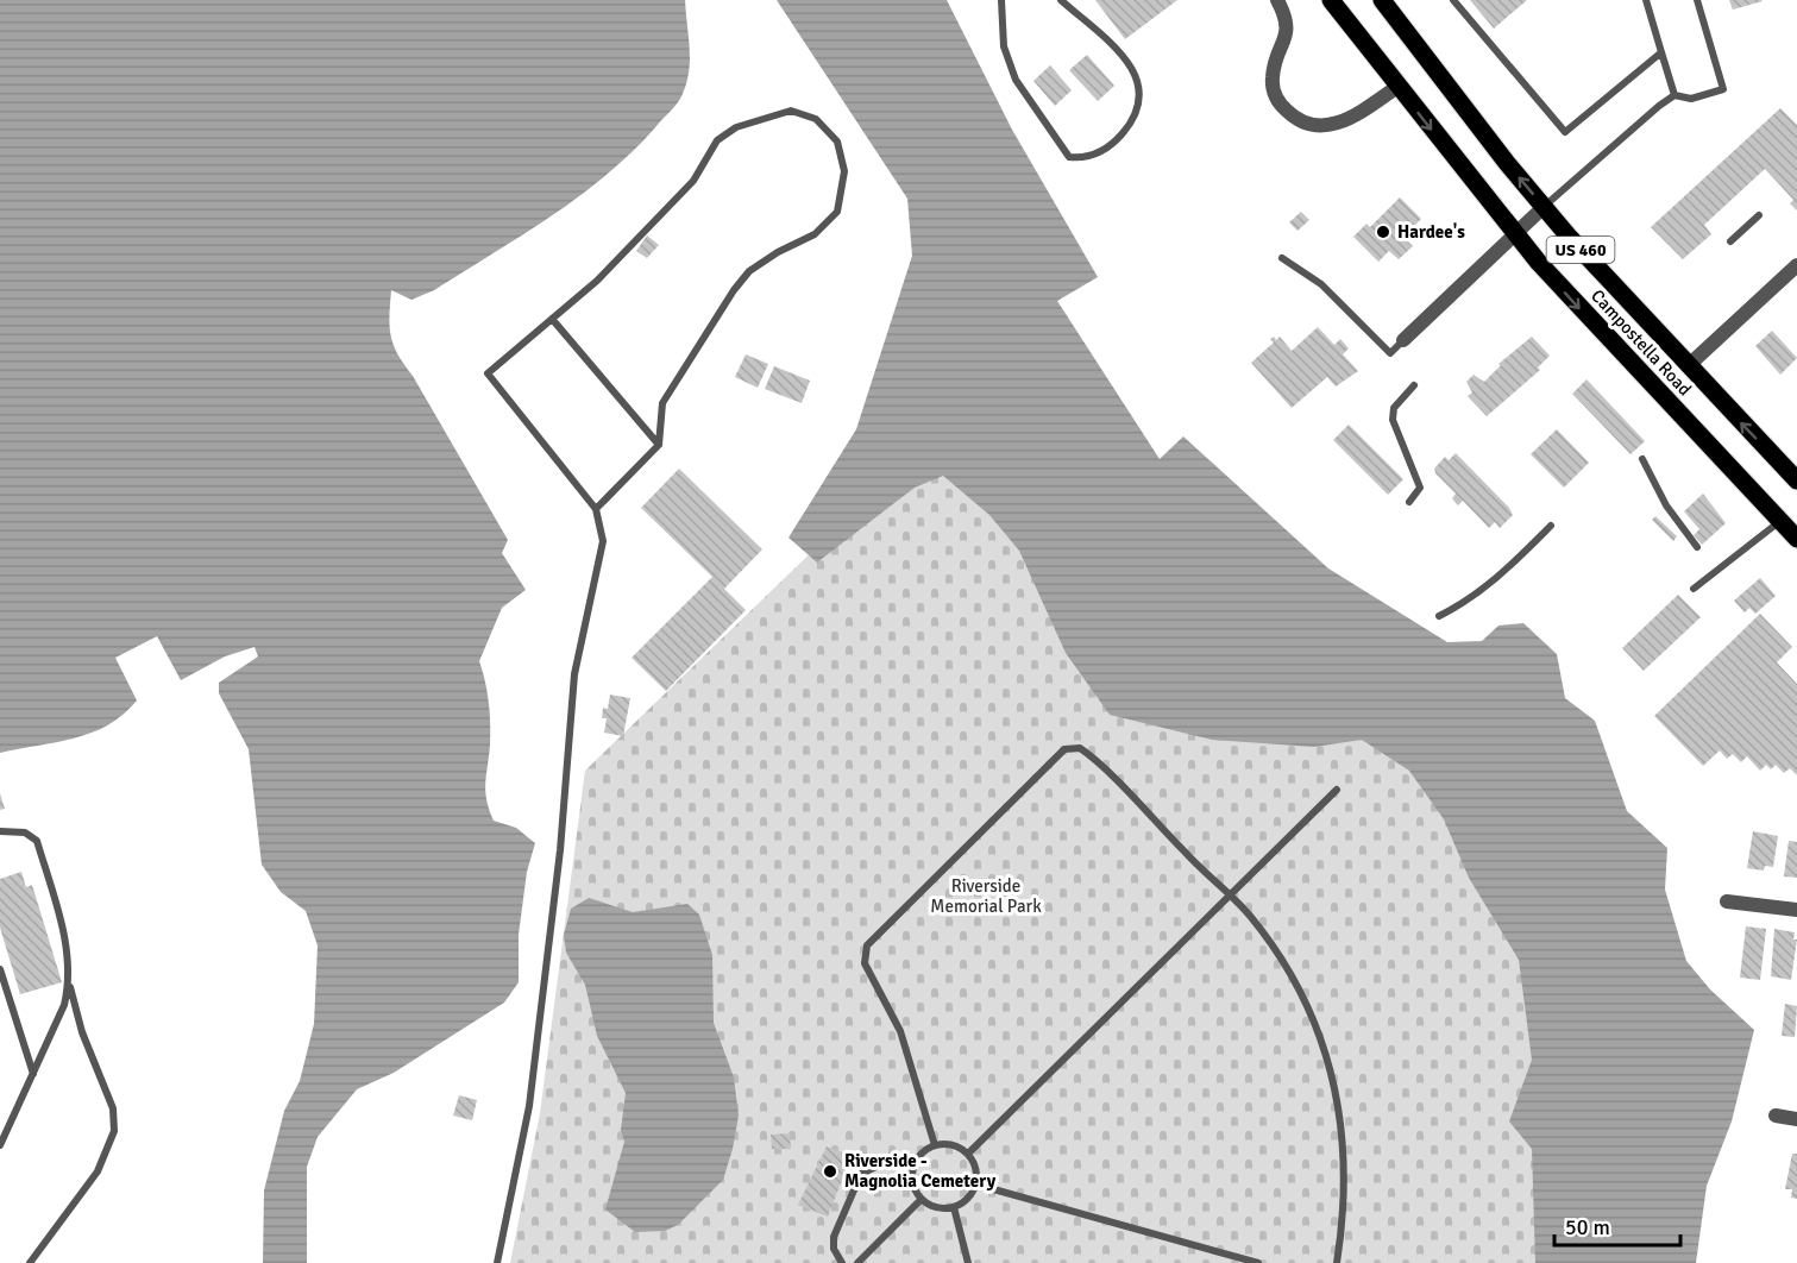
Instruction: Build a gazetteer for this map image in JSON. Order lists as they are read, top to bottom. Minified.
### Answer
{"streets":{"main road":["US 460","Campostella Road"]},"parks":["Riverside Memorial Park"],"places":["Hardee's","Riverside - Magnolia Cemetery"],"scale_bar":"50 m"}
